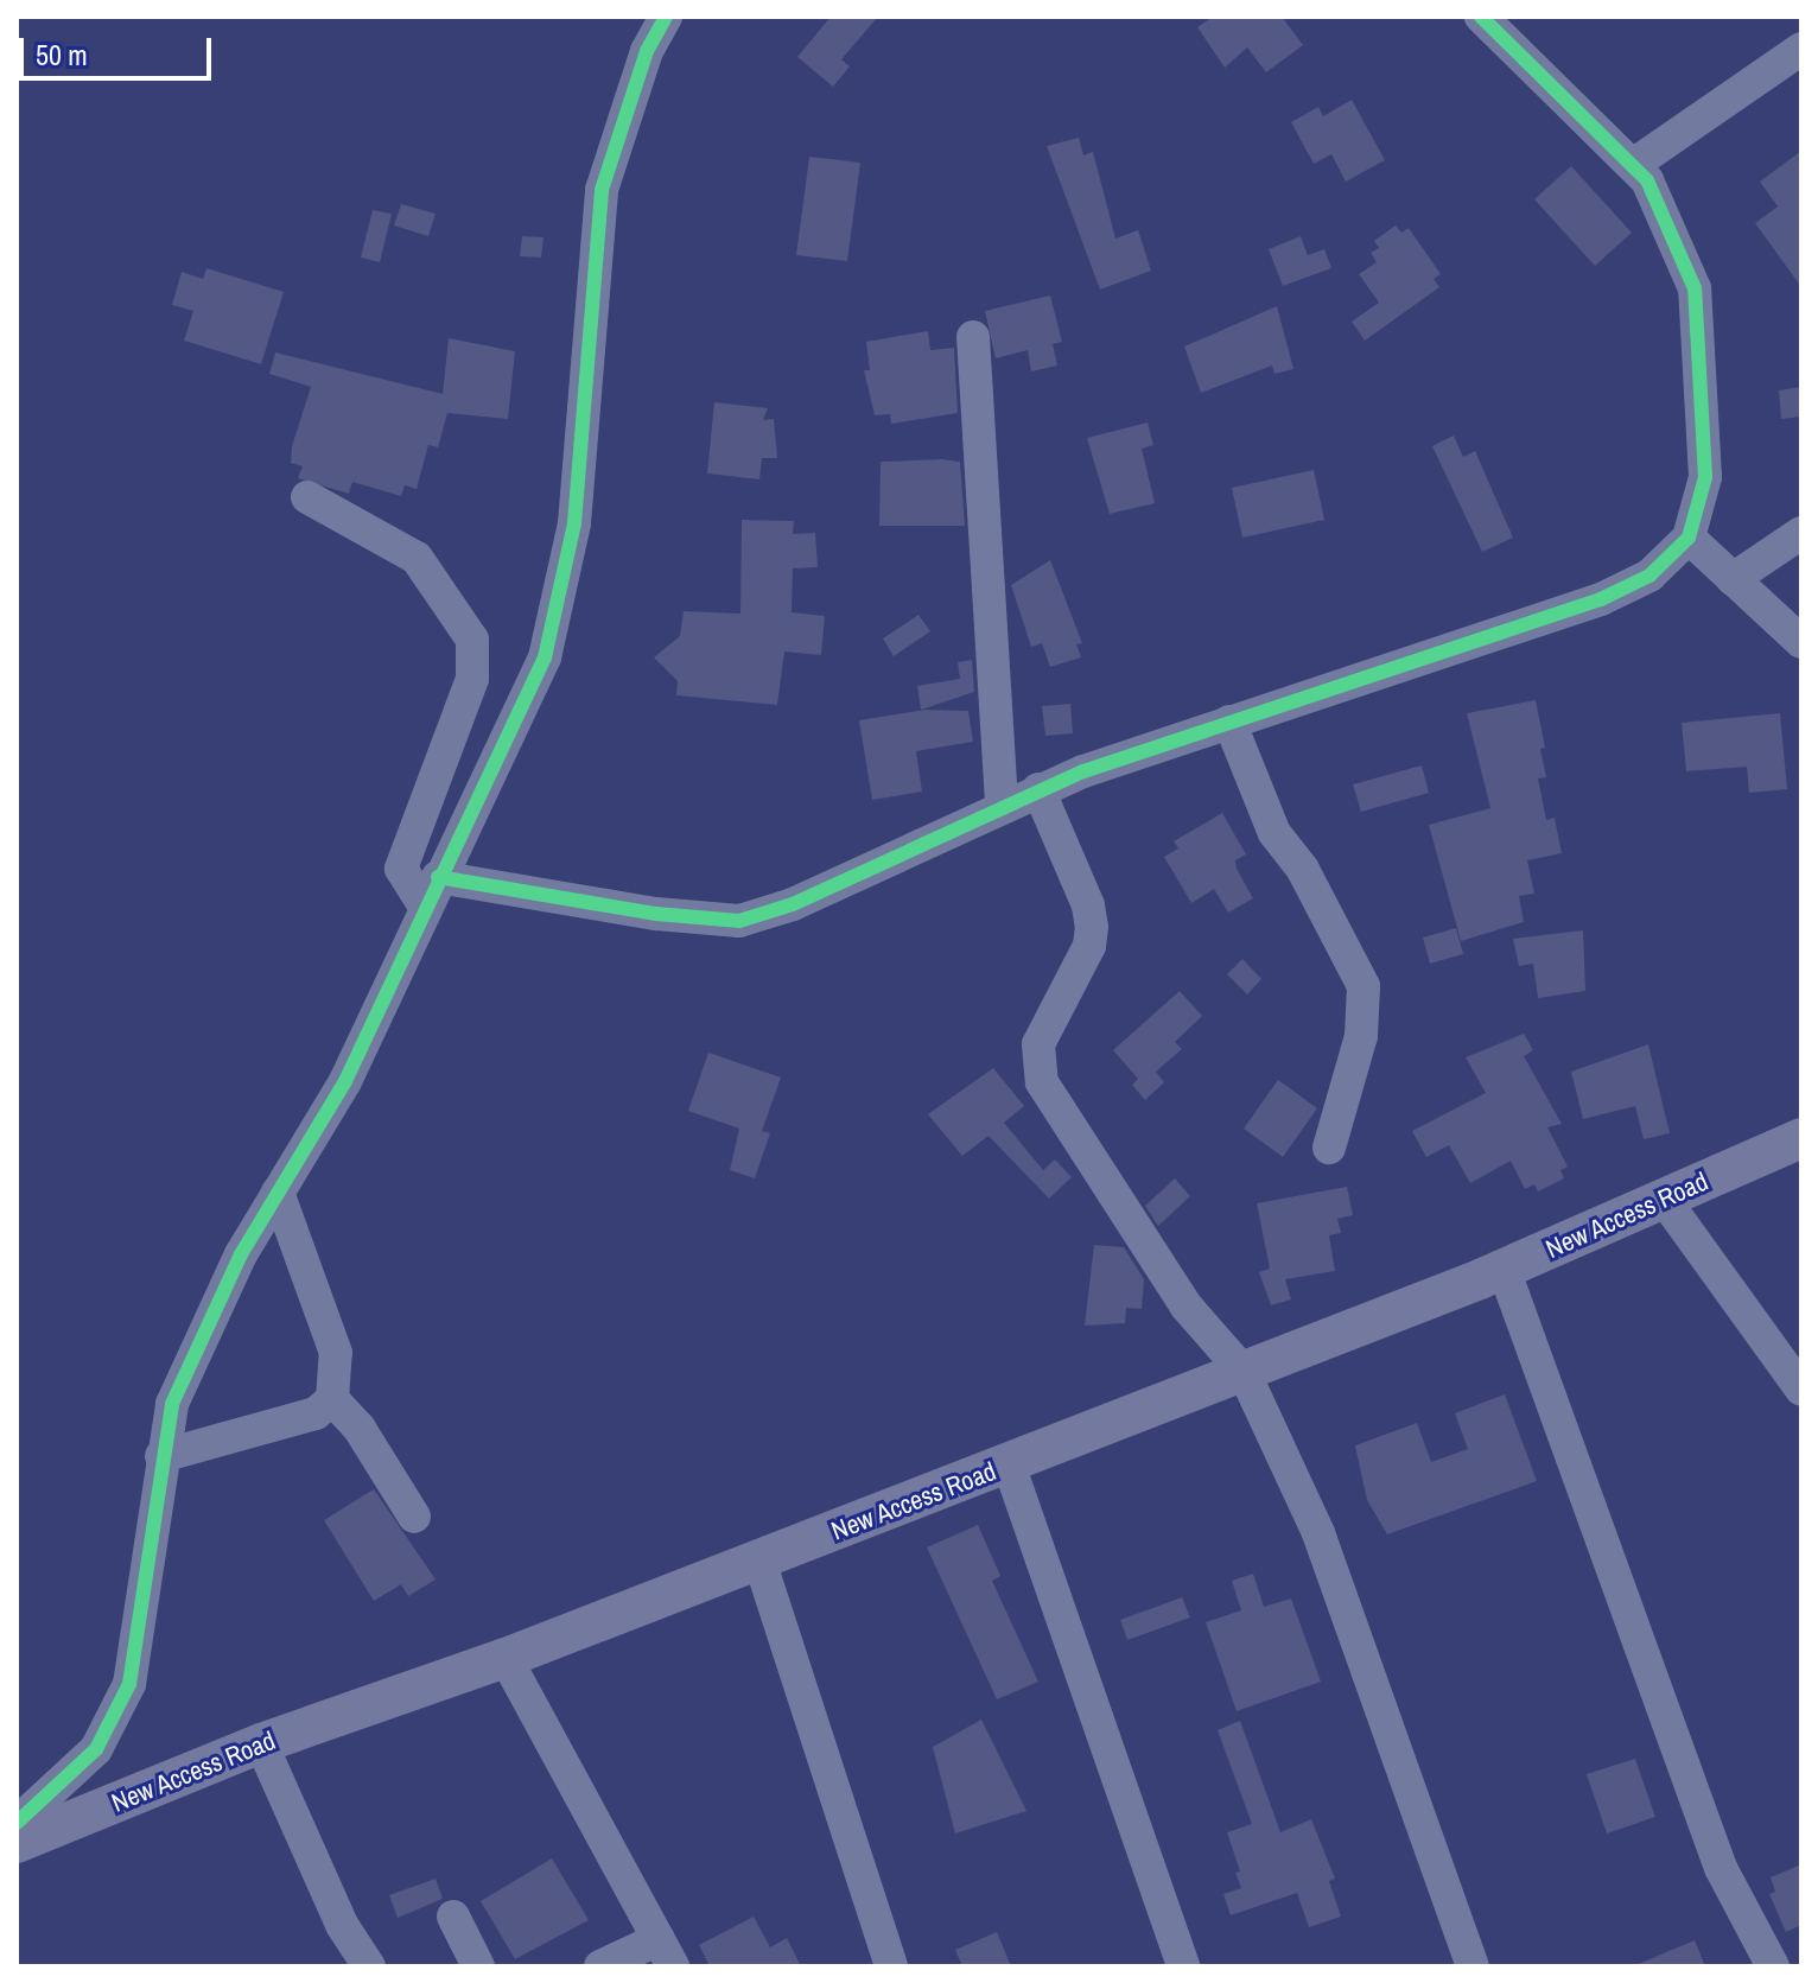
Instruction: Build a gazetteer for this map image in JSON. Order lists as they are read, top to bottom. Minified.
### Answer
{"streets":{"main road":["New Access Road"]},"scale_bar":"50 m"}
